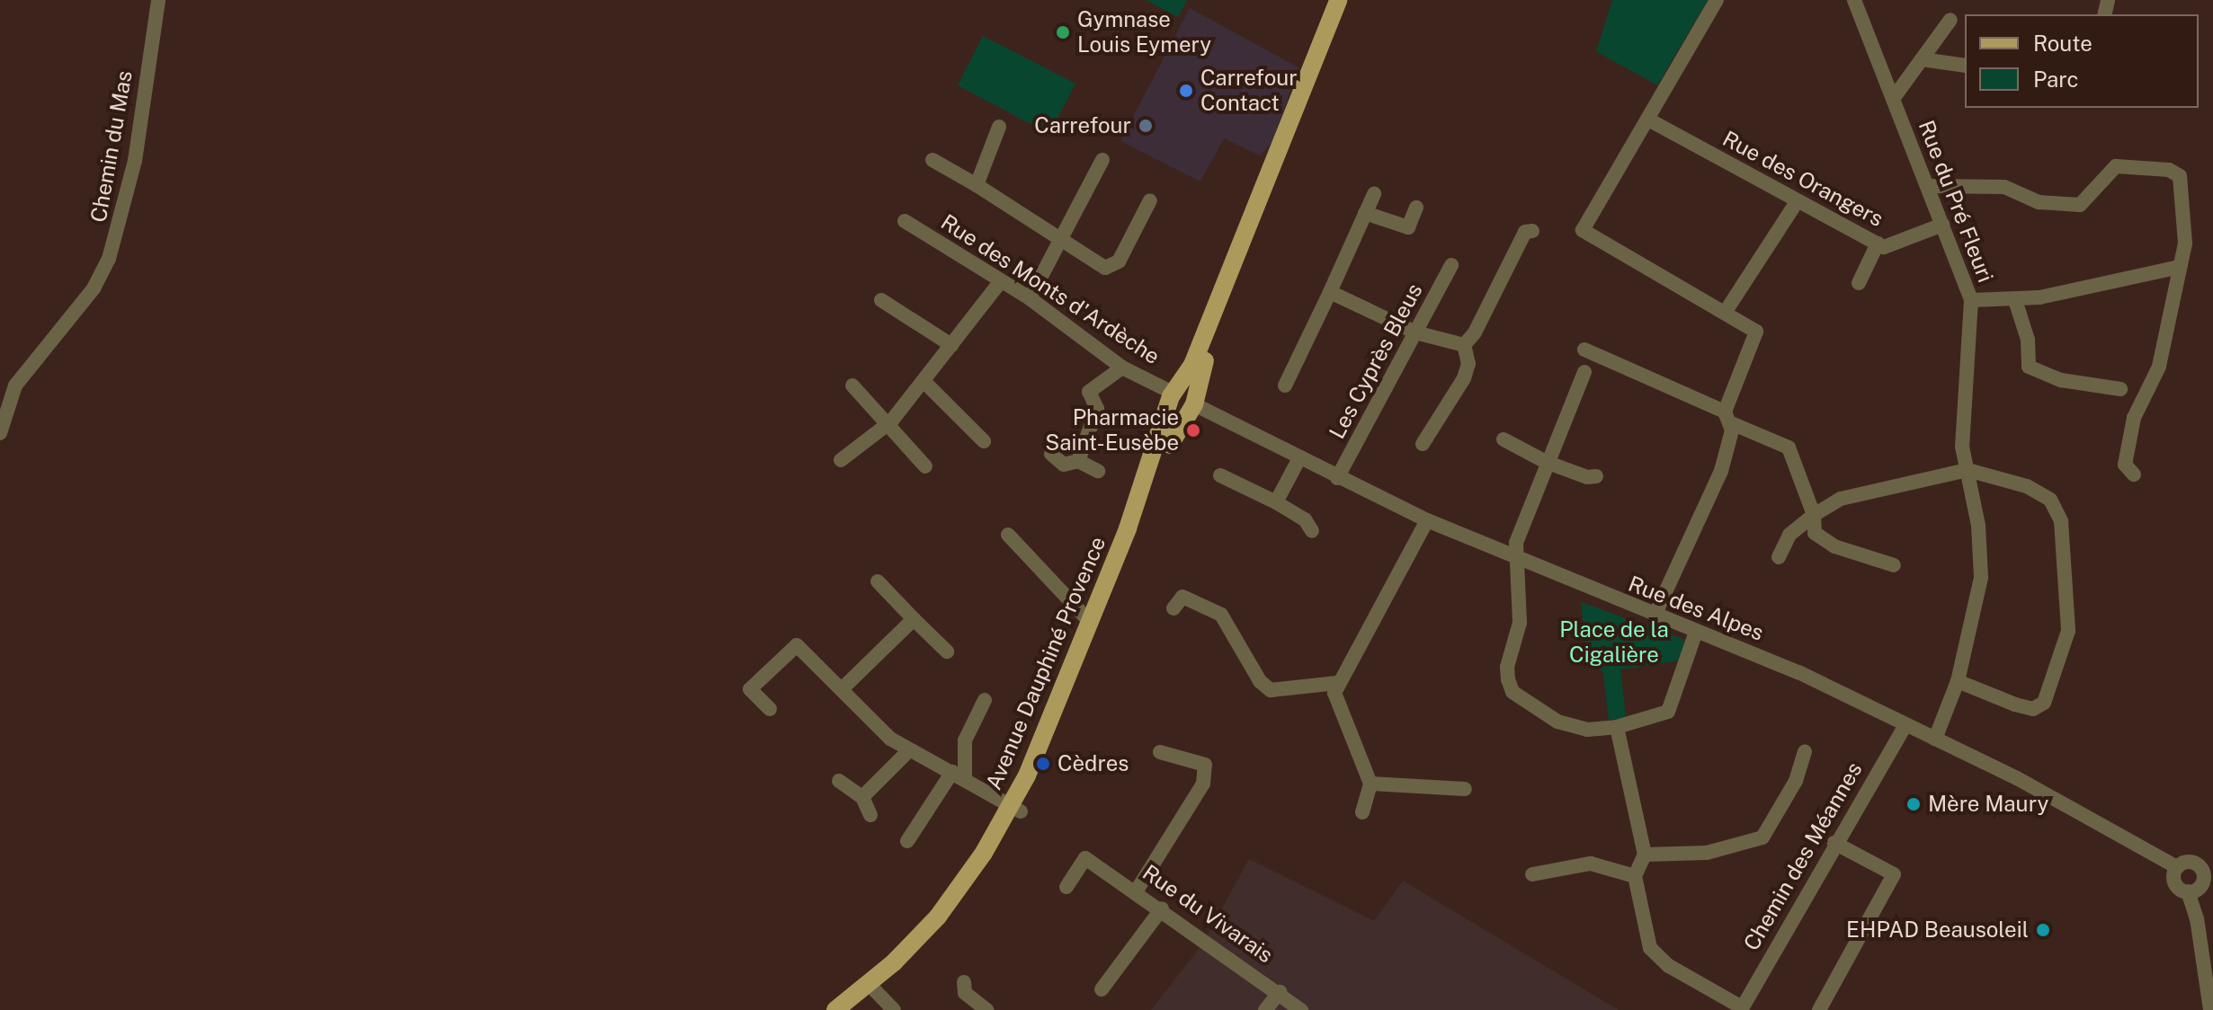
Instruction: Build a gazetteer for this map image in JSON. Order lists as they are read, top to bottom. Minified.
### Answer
{"streets":{"main road":["Avenue Dauphiné Provence"],"street":["Chemin du Mas","Rue des Orangers","Rue du Pré Fleuri","Rue des Monts d'Ardèche","Les Cyprès Bleus","Rue des Alpes","Chemin des Méannes","Rue du Vivarais"]},"crossings":[["Rue des Orangers","Rue du Pré Fleuri"],["Rue du Pré Fleuri","Rue des Alpes"],["Rue des Monts d'Ardèche","Rue des Alpes"],["Rue des Monts d'Ardèche","Avenue Dauphiné Provence"],["Les Cyprès Bleus","Rue des Alpes"],["Rue des Alpes","Avenue Dauphiné Provence"],["Rue des Alpes","Chemin des Méannes"]],"parks":["Place de la Cigalière"],"places":["Gymnase Louis Eymery","Carrefour Contact","Carrefour","Pharmacie Saint-Eusèbe","Cèdres","Mère Maury","EHPAD Beausoleil"],"legend":["Route","Parc"]}
